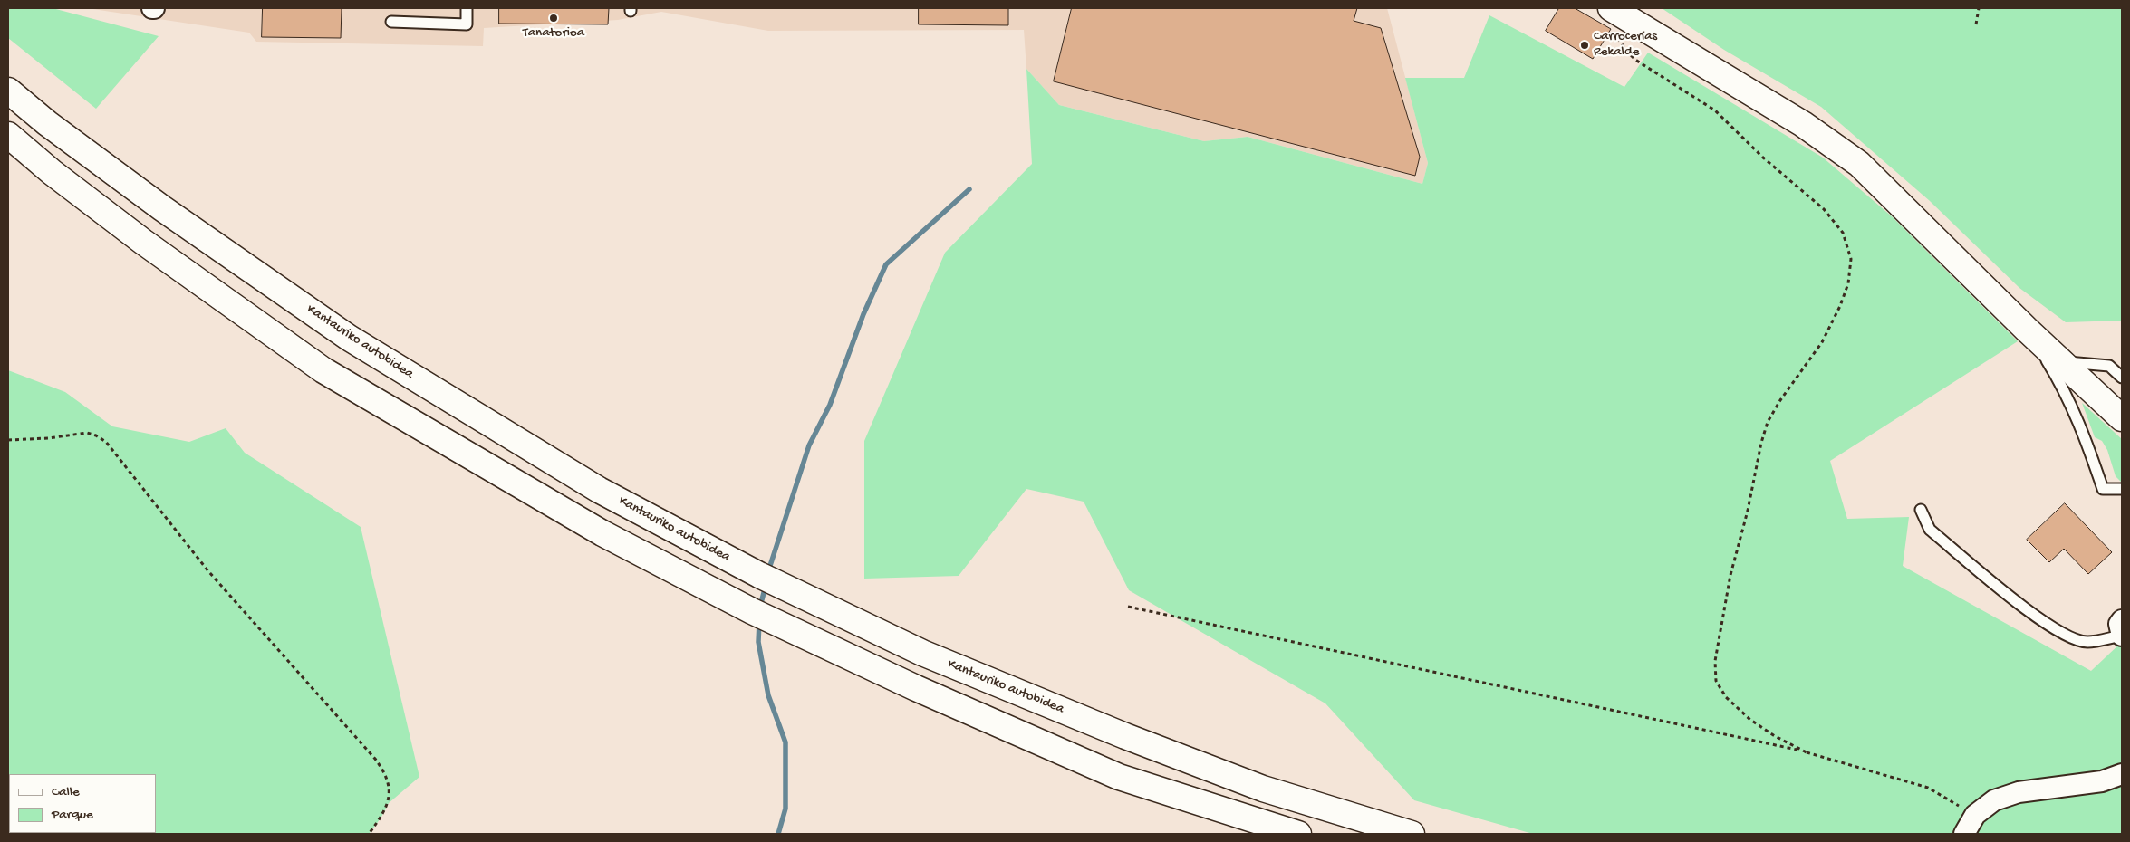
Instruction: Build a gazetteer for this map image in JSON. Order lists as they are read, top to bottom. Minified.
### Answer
{"streets":{"main road":["Kantauriko autobidea"]},"places":["Tanatorioa","Carrocerías Rekalde"],"legend":["Calle","Parque"]}
